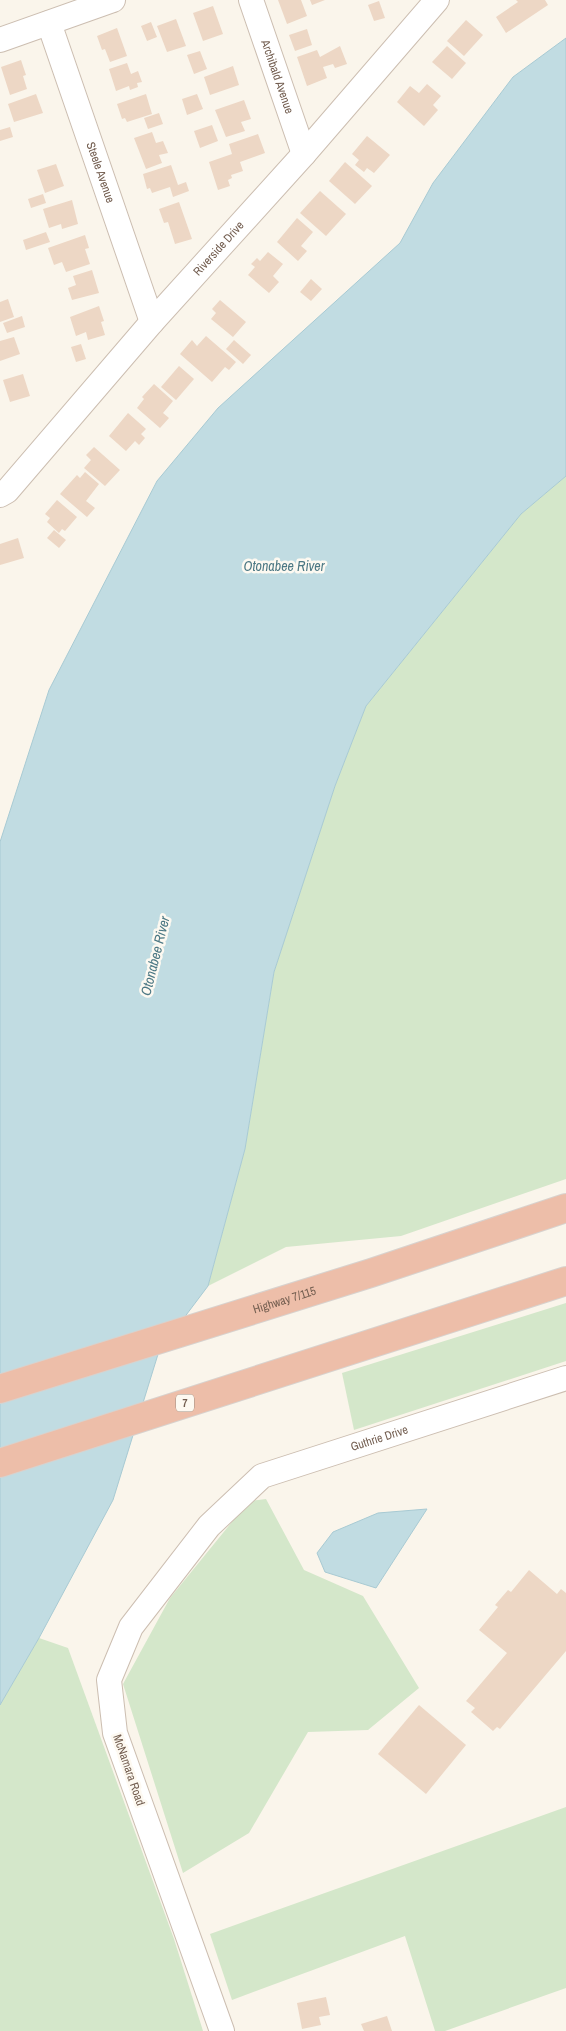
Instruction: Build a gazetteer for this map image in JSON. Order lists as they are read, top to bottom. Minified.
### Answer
{"streets":{"highway":["Highway 7/115","7"],"street":["Archibald Avenue","Steele Avenue","Riverside Drive","Guthrie Drive","McNamara Road"]},"crossings":[["Archibald Avenue","Riverside Drive"],["Steele Avenue","Riverside Drive"],["Guthrie Drive","McNamara Road"]],"water":["Otonabee River"]}
